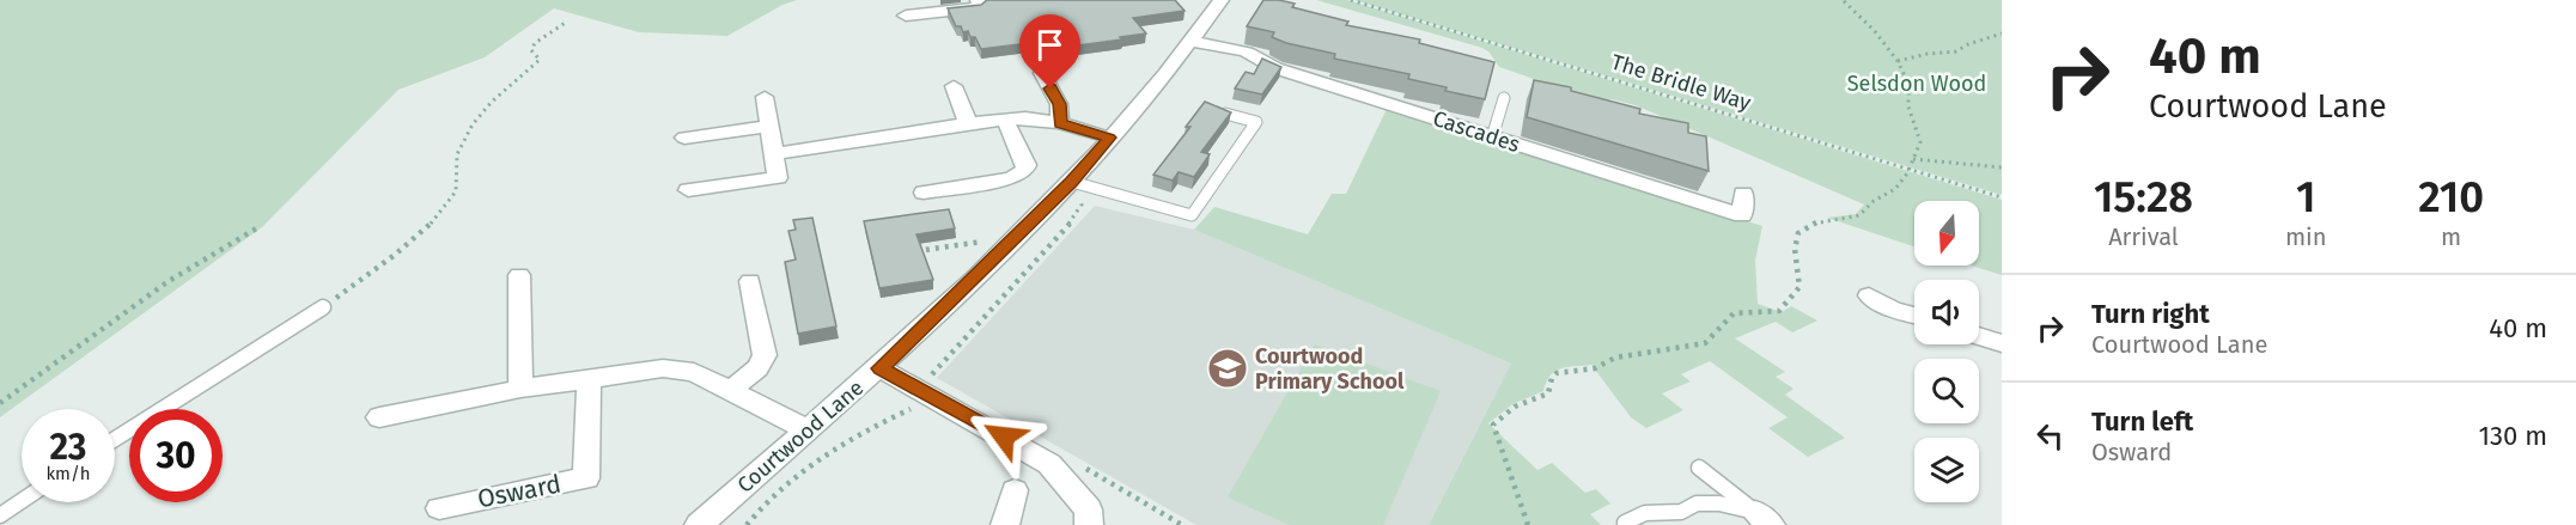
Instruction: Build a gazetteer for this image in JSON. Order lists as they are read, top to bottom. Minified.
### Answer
{"streets":{"street":["Cascades","Courtwood Lane","Osward"],"path":["The Bridle Way"]},"crossings":[["Cascades","Courtwood Lane"]],"parks":["Selsdon Wood"],"places":{"school or university":["Courtwood Primary School"]},"north":"bottom","page":{"turn":["40 m","Courtwood Lane"],"eta":["15:28","Arrival","1","min","210","m"],"list":[{"name":"Turn right","note":"Courtwood Lane","value":"40 m"},{"name":"Turn left","note":"Osward","value":"130 m"}],"speed":"23 km/h","limit":"30"}}
